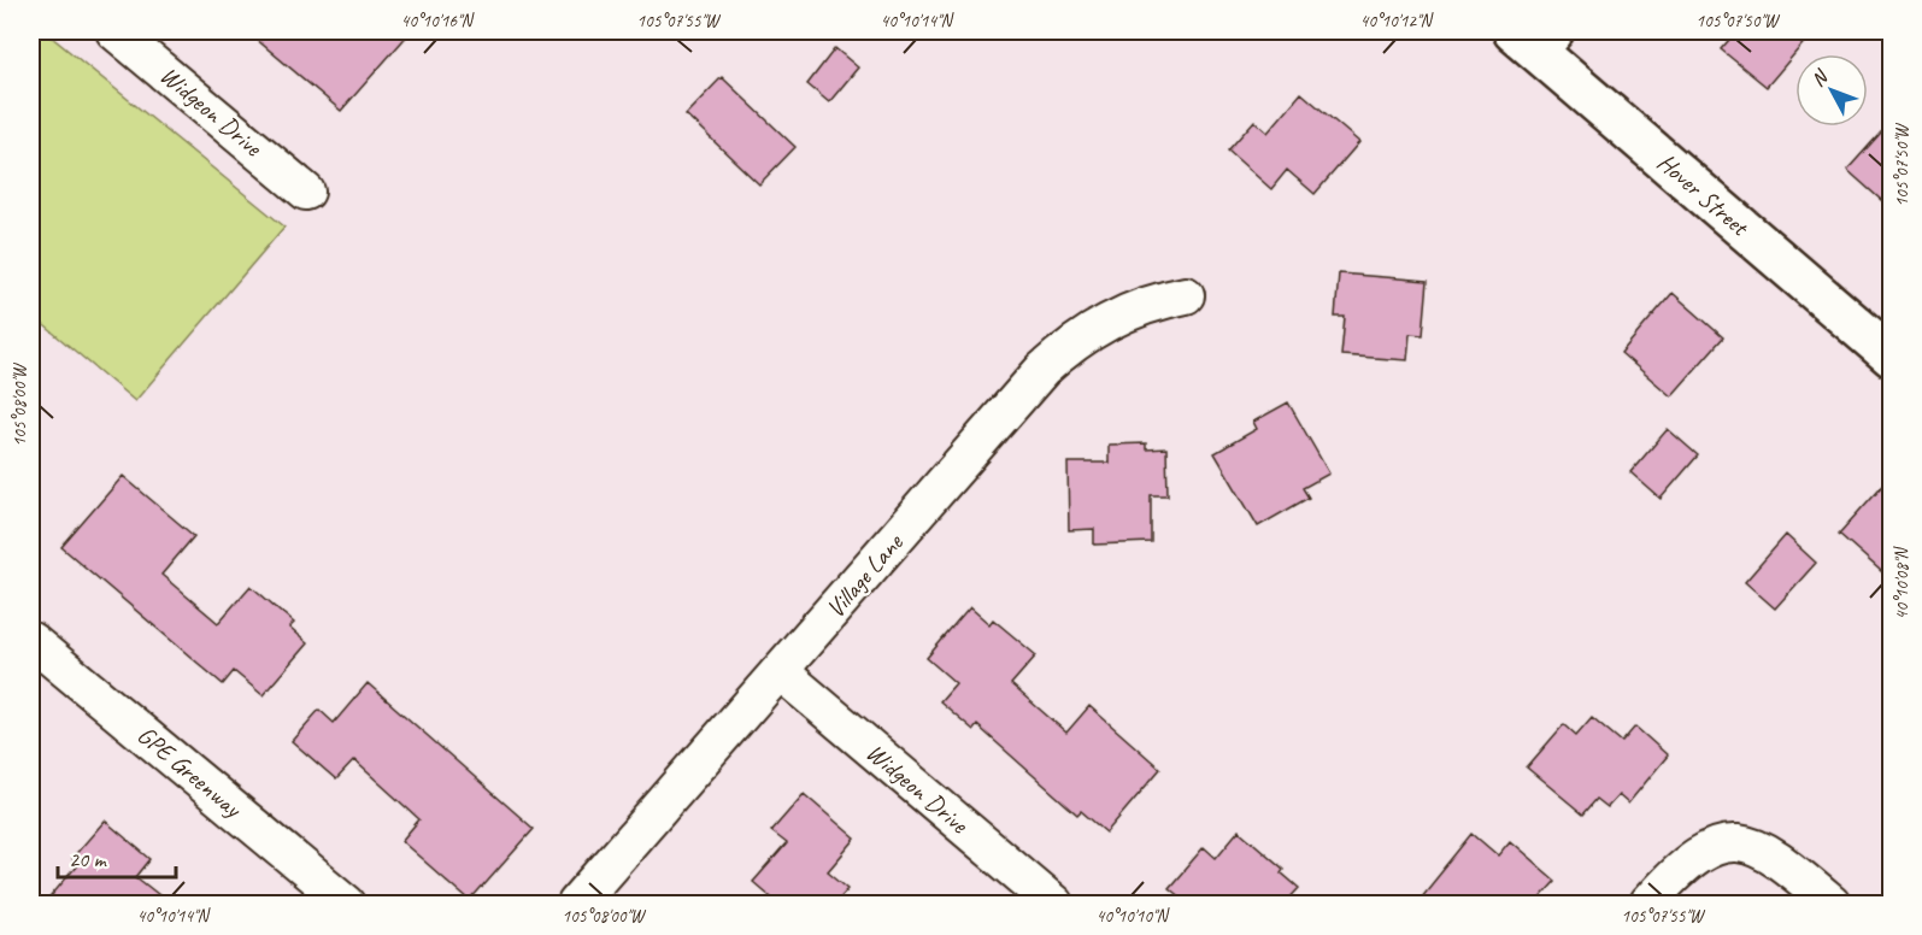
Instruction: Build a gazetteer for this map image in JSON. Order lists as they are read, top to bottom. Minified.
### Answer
{"streets":{"main road":["Hover Street"],"street":["Widgeon Drive","Village Lane","GPE Greenway"]},"crossings":[["Widgeon Drive","Village Lane"]],"scale_bar":"20 m","north":"top left","coordinates":["40°10'16\"N","105°07'55\"W","40°10'14\"N","40°10'12\"N","105°07'50\"W","105°08'00\"W","40°10'08\"N","40°10'10\"N"]}
